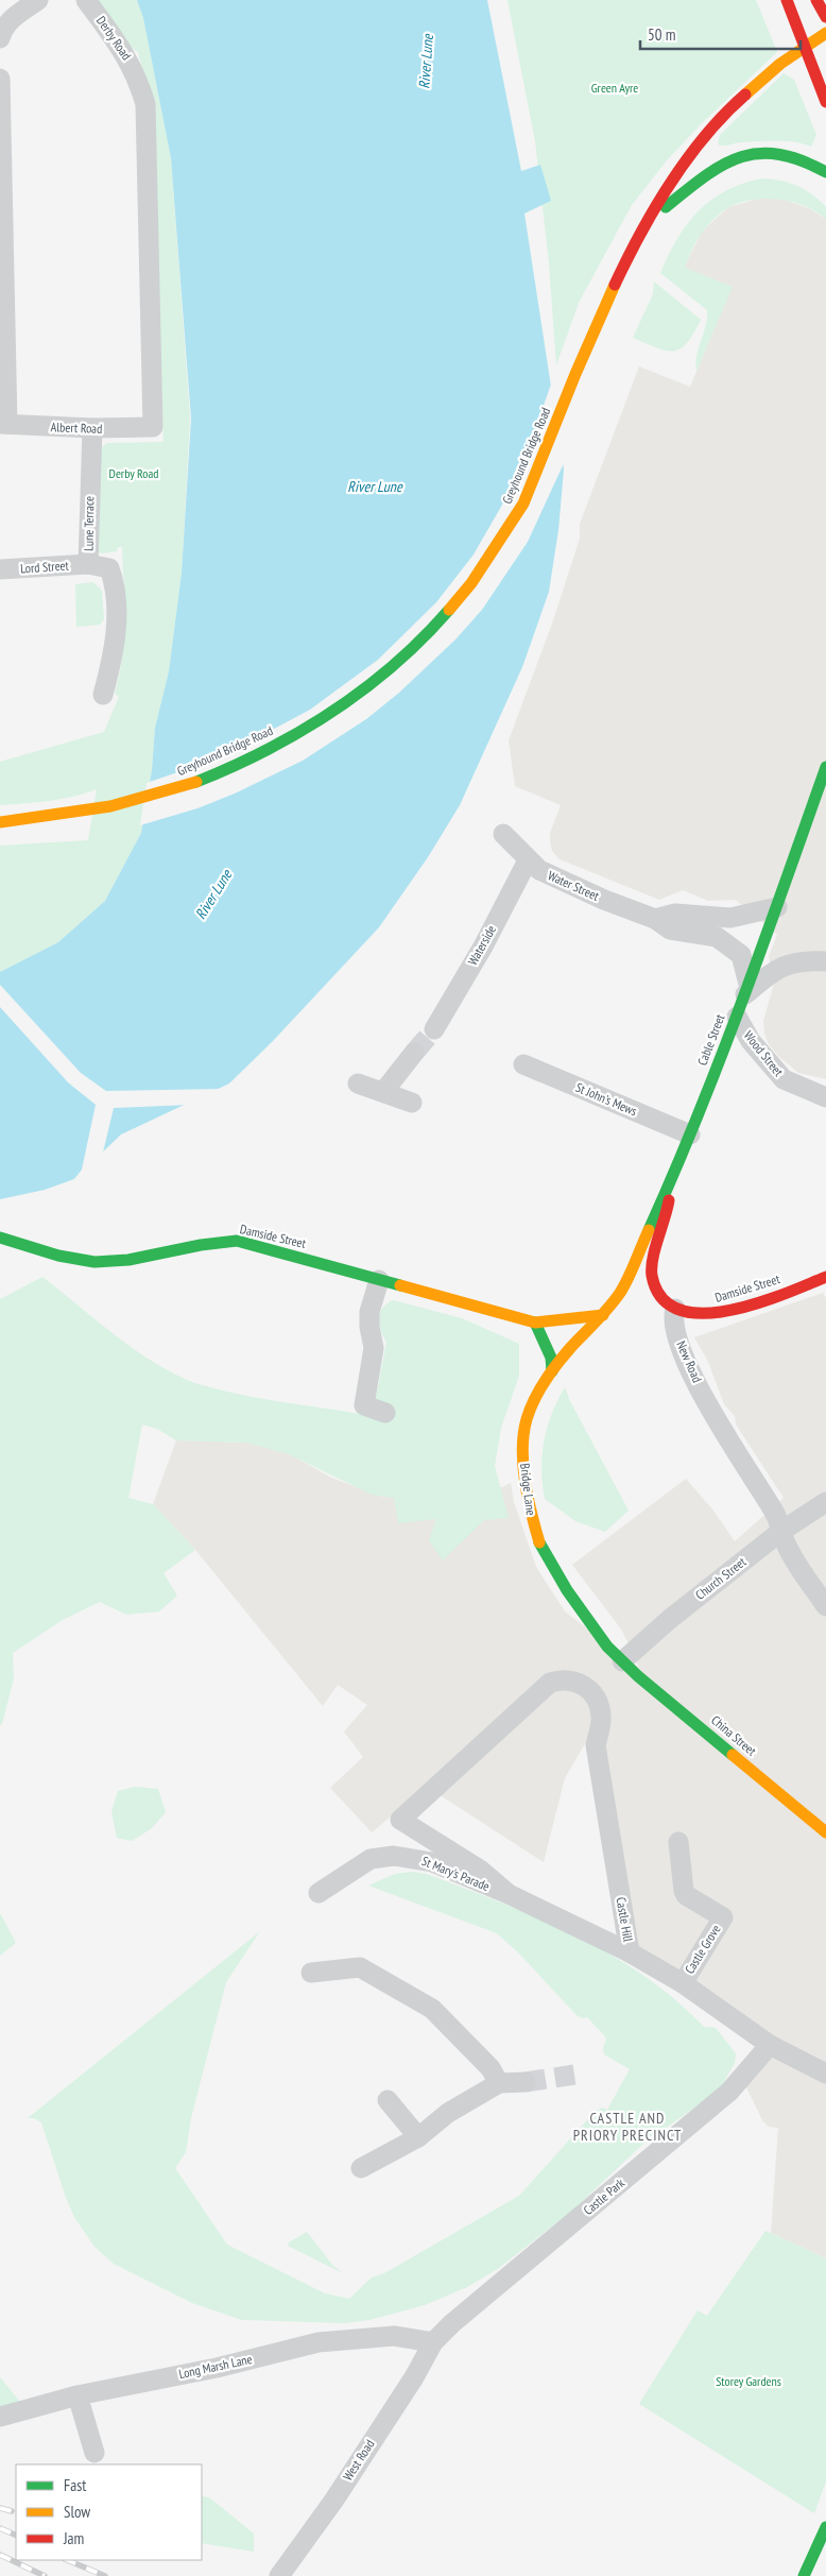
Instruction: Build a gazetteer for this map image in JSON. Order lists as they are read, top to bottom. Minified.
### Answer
{"streets":{"main road":["Greyhound Bridge Road","Cable Street","Damside Street","Bridge Lane","China Street"],"street":["Derby Road","Albert Road","Lune Terrace","Lord Street","Water Street","Waterside","Wood Street","St John's Mews","New Road","Church Street","St Mary's Parade","Castle Hill","Castle Grove","Castle Park","Long Marsh Lane","West Road"]},"crossings":[["Derby Road","Albert Road"],["Albert Road","Lune Terrace"],["Lune Terrace","Lord Street"],["Water Street","Waterside"],["Water Street","Cable Street"],["Cable Street","Wood Street"],["Cable Street","St John's Mews"],["Cable Street","Damside Street"],["Cable Street","Bridge Lane"],["Damside Street","New Road"],["Damside Street","Bridge Lane"],["New Road","Church Street"],["Bridge Lane","Church Street"],["Bridge Lane","China Street"],["Church Street","China Street"],["St Mary's Parade","Castle Hill"],["Castle Hill","Castle Grove"],["Castle Hill","Castle Park"],["Castle Park","Long Marsh Lane"],["Castle Park","West Road"],["Long Marsh Lane","West Road"]],"districts":["CASTLE AND PRIORY PRECINCT"],"water":["River Lune"],"parks":["Green Ayre","Derby Road","Storey Gardens"],"legend":["Fast","Slow","Jam"],"scale_bar":"50 m"}
